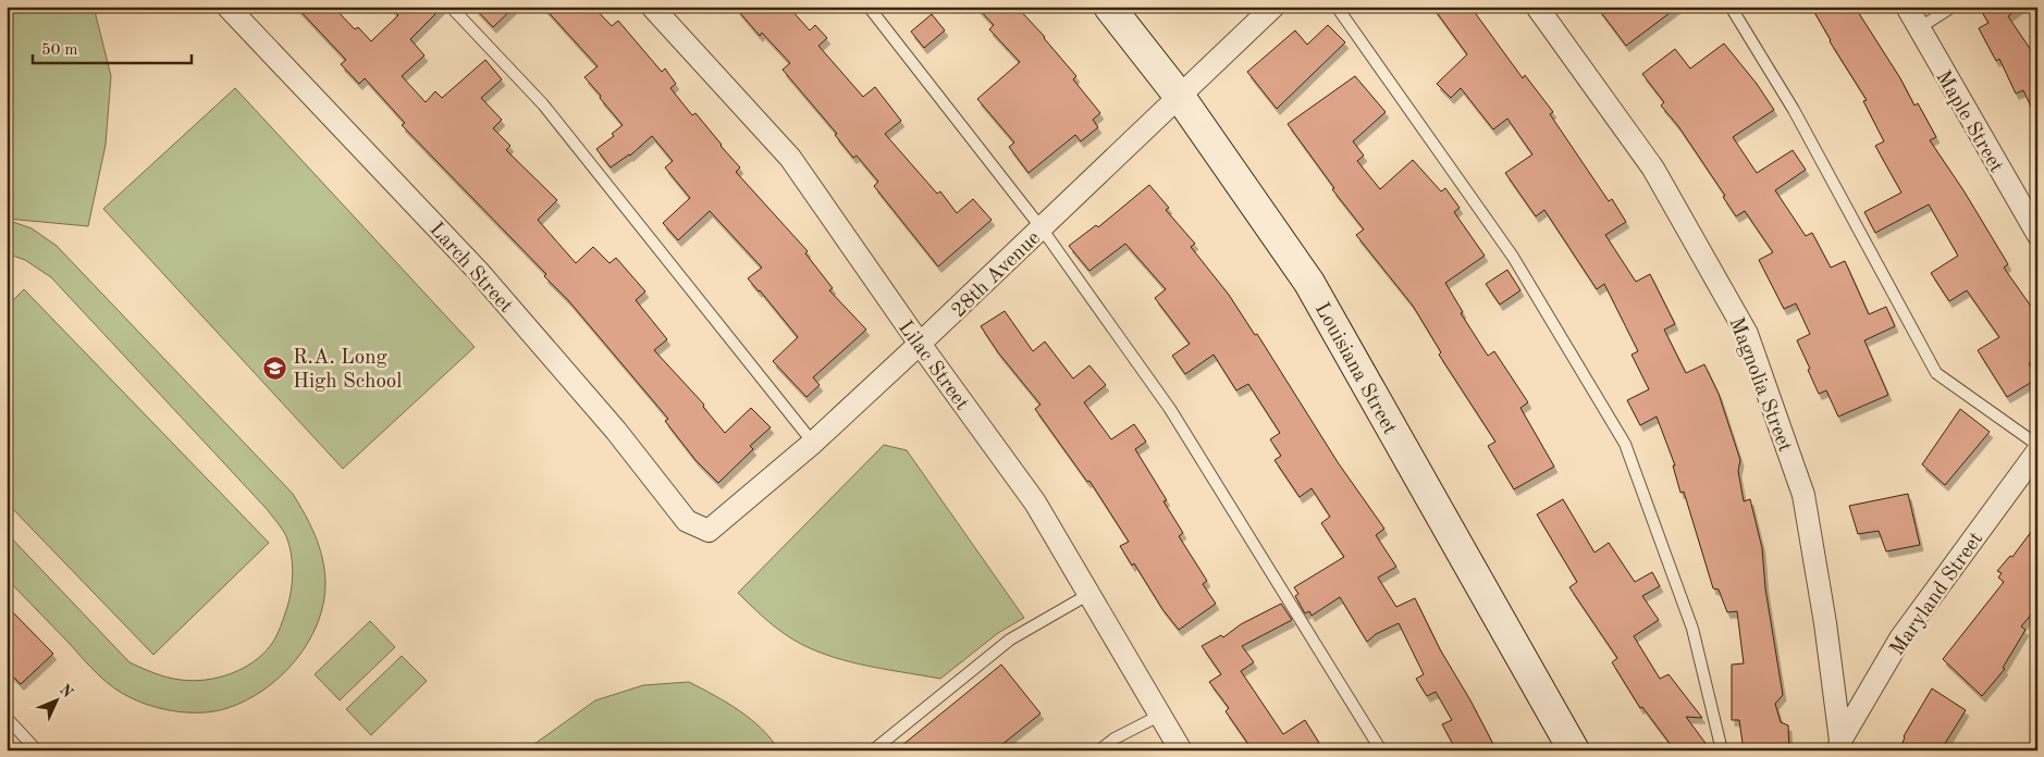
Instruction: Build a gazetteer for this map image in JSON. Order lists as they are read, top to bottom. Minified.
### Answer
{"streets":{"street":["Maple Street","Larch Street","28th Avenue","Lilac Street","Louisiana Street","Magnolia Street","Maryland Street"]},"crossings":[["Larch Street","28th Avenue"],["28th Avenue","Lilac Street"],["28th Avenue","Louisiana Street"],["Magnolia Street","Maryland Street"]],"places":{"school or university":["R.A. Long High School"]},"scale_bar":"50 m","north":"top right"}
